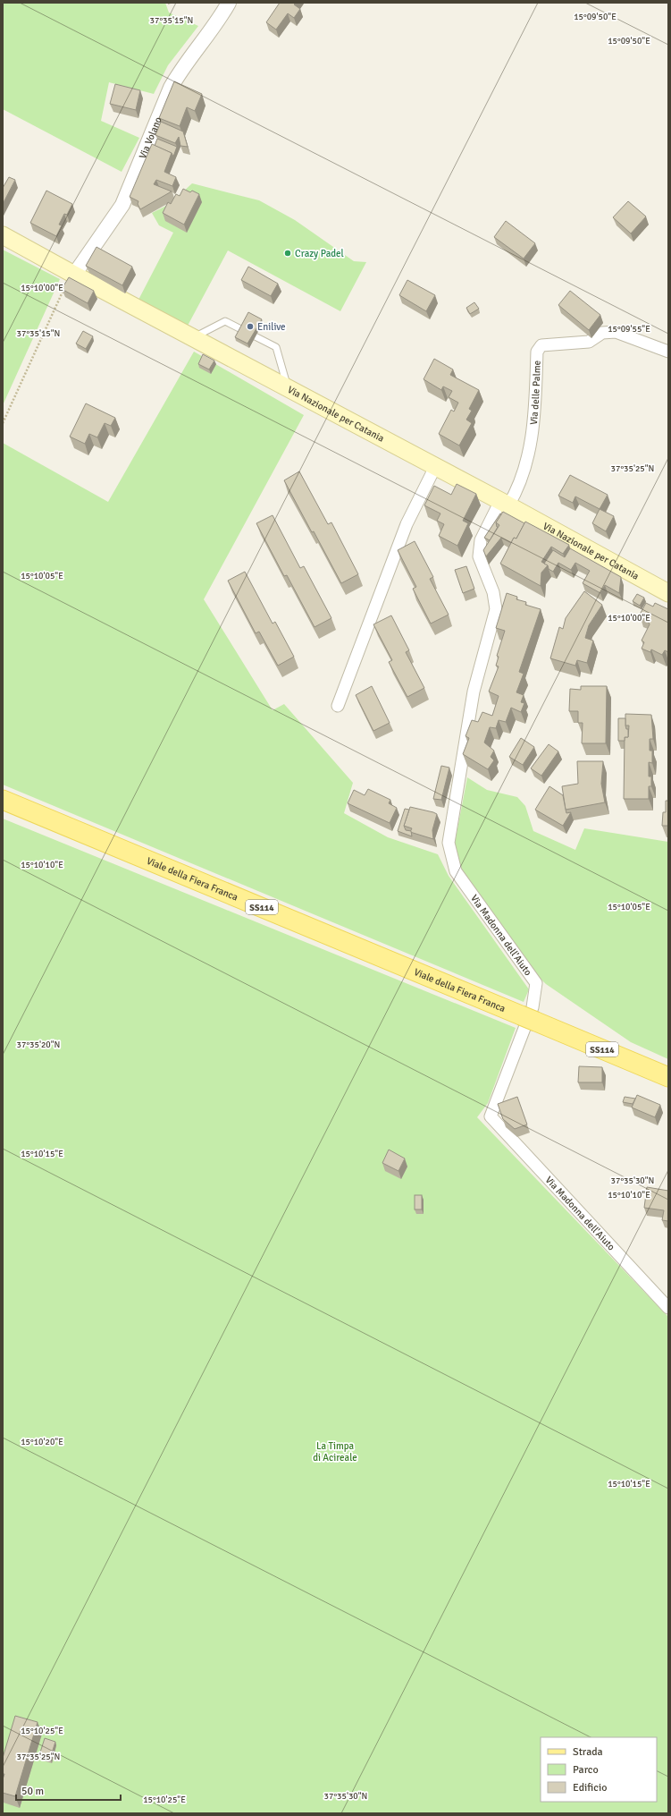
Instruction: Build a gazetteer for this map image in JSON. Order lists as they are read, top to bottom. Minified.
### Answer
{"streets":{"main road":["Via Nazionale per Catania","Viale della Fiera Franca","SS114"],"street":["Via Volano","Via delle Palme","Via Madonna dell'Aiuto"]},"crossings":[["Via Volano","Via Nazionale per Catania"],["Via delle Palme","Via Nazionale per Catania"],["Via delle Palme","Via Madonna dell'Aiuto"],["Via Nazionale per Catania","Via Madonna dell'Aiuto"]],"parks":["La Timpa di Acireale"],"places":["Crazy Padel","Enilive"],"legend":["Strada","Parco","Edificio"],"scale_bar":"50 m","coordinates":["15°09'50\"E","37°35'15\"N","15°10'00\"E","15°09'55\"E","37°35'25\"N","15°10'05\"E","15°10'10\"E","37°35'20\"N","15°10'15\"E","37°35'30\"N","15°10'20\"E","15°10'25\"E"]}
